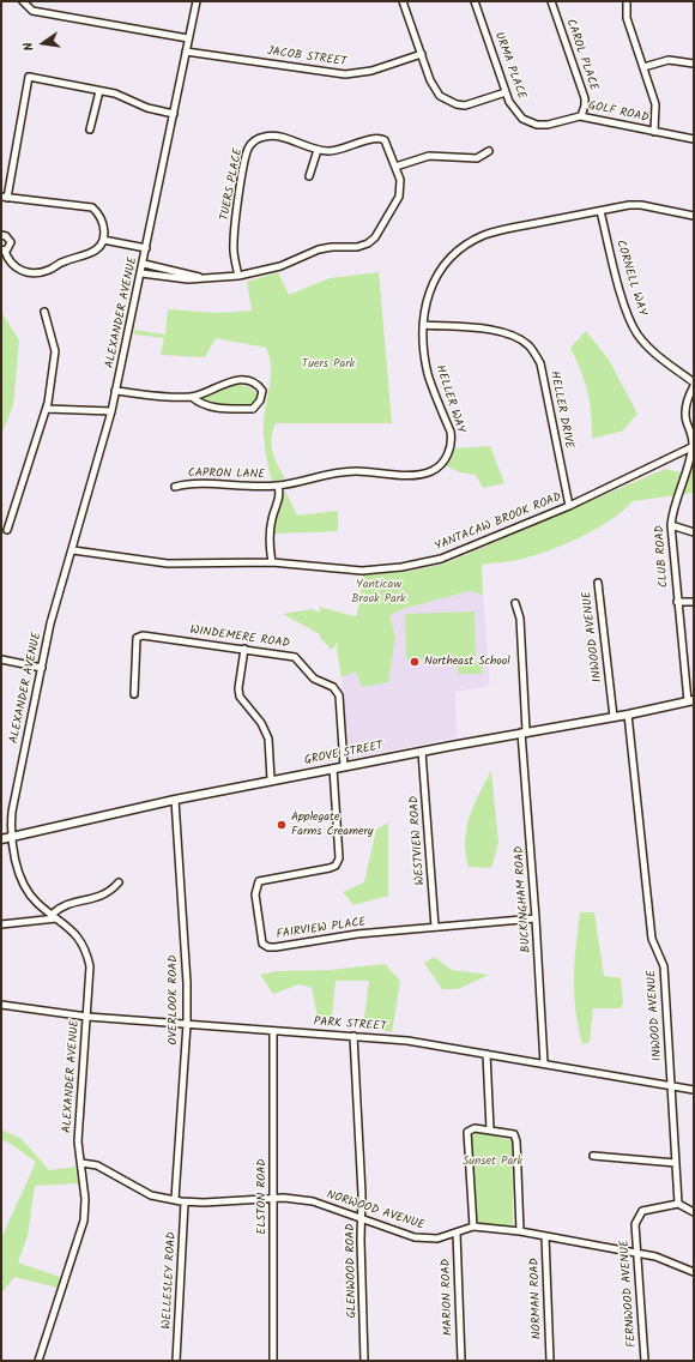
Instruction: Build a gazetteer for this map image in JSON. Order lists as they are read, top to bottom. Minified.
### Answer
{"streets":{"main road":["GROVE STREET"],"street":["CAROL PLACE","JACOB STREET","URMA PLACE","GOLF ROAD","TUERS PLACE","CORNELL WAY","ALEXANDER AVENUE","HELLER WAY","HELLER DRIVE","CAPRON LANE","YANTACAW BROOK ROAD","CLUB ROAD","INWOOD AVENUE","WINDEMERE ROAD","WESTVIEW ROAD","BUCKINGHAM ROAD","FAIRVIEW PLACE","OVERLOOK ROAD","PARK STREET","ELSTON ROAD","NORWOOD AVENUE","GLENWOOD ROAD","WELLESLEY ROAD","FERNWOOD AVENUE","MARION ROAD","NORMAN ROAD"]},"crossings":[["CAROL PLACE","GOLF ROAD"],["JACOB STREET","ALEXANDER AVENUE"],["URMA PLACE","GOLF ROAD"],["CORNELL WAY","HELLER WAY"],["ALEXANDER AVENUE","YANTACAW BROOK ROAD"],["ALEXANDER AVENUE","GROVE STREET"],["ALEXANDER AVENUE","PARK STREET"],["ALEXANDER AVENUE","NORWOOD AVENUE"],["HELLER WAY","HELLER DRIVE"],["HELLER WAY","CAPRON LANE"],["HELLER DRIVE","YANTACAW BROOK ROAD"],["YANTACAW BROOK ROAD","CLUB ROAD"],["CLUB ROAD","GROVE STREET"],["INWOOD AVENUE","GROVE STREET"],["INWOOD AVENUE","PARK STREET"],["INWOOD AVENUE","FERNWOOD AVENUE"],["WINDEMERE ROAD","GROVE STREET"],["GROVE STREET","WESTVIEW ROAD"],["GROVE STREET","BUCKINGHAM ROAD"],["GROVE STREET","FAIRVIEW PLACE"],["GROVE STREET","OVERLOOK ROAD"],["WESTVIEW ROAD","FAIRVIEW PLACE"],["BUCKINGHAM ROAD","FAIRVIEW PLACE"],["BUCKINGHAM ROAD","PARK STREET"],["OVERLOOK ROAD","PARK STREET"],["OVERLOOK ROAD","NORWOOD AVENUE"],["PARK STREET","ELSTON ROAD"],["PARK STREET","GLENWOOD ROAD"],["ELSTON ROAD","NORWOOD AVENUE"],["NORWOOD AVENUE","GLENWOOD ROAD"],["NORWOOD AVENUE","WELLESLEY ROAD"],["NORWOOD AVENUE","FERNWOOD AVENUE"],["NORWOOD AVENUE","MARION ROAD"],["NORWOOD AVENUE","NORMAN ROAD"]],"parks":["Tuers Park","Yanticaw Brook Park","Sunset Park"],"places":["Northeast School","Applegate Farms Creamery"],"north":"left"}
